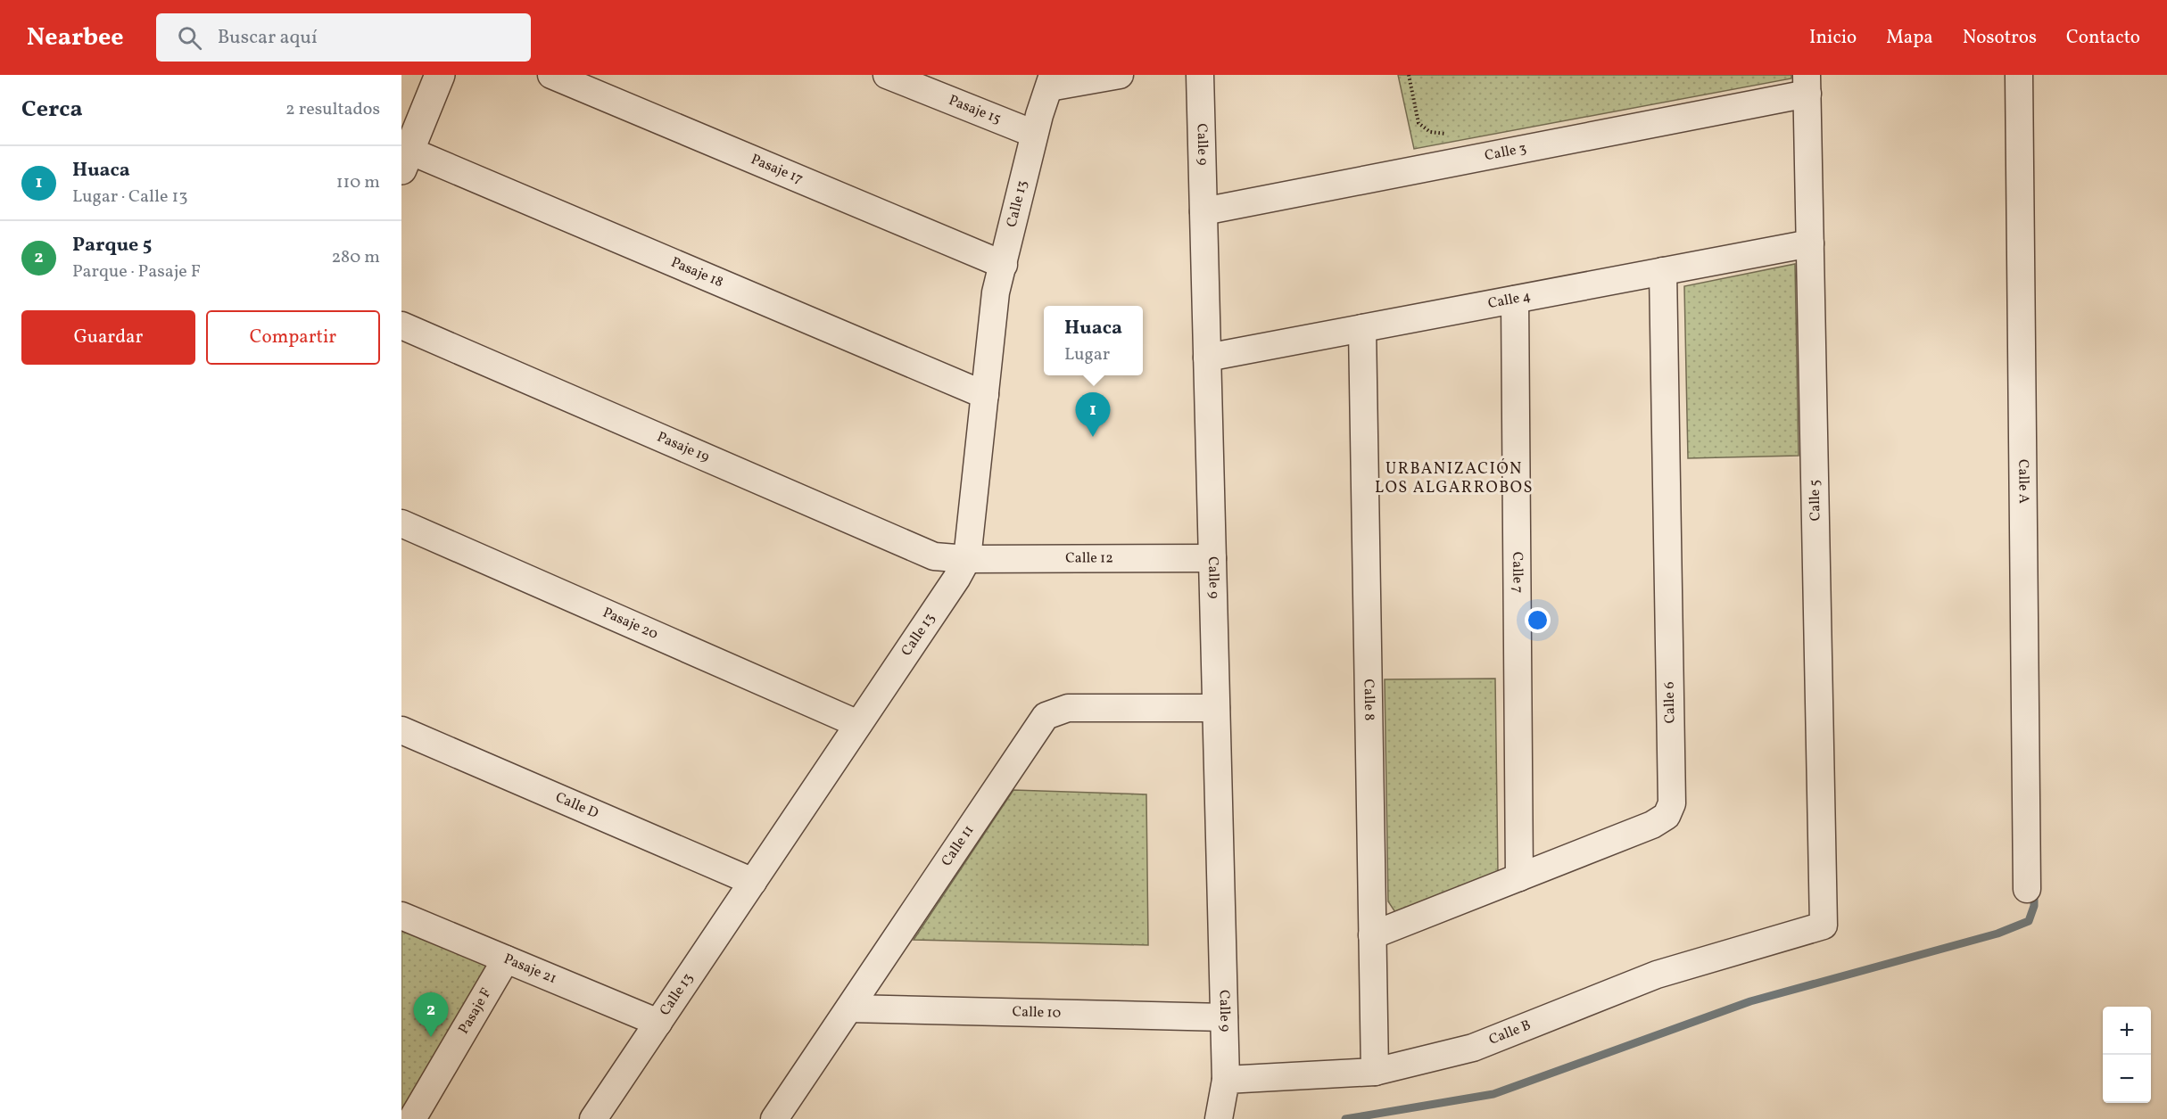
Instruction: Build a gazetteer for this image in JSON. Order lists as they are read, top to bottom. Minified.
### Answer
{"streets":{"street":["Pasaje 15","Calle 9","Calle 3","Pasaje 17","Calle 13","Pasaje 18","Calle 4","Pasaje 19","Calle A","Calle 5","Calle 12","Calle 7","Pasaje 20","Calle 8","Calle 6","Calle D","Calle 11","Pasaje 21","Pasaje F","Calle 10","Calle B"]},"crossings":[["Pasaje 15","Calle 13"],["Calle 9","Calle 3"],["Calle 9","Calle 4"],["Calle 9","Calle 12"],["Calle 9","Calle 11"],["Calle 9","Calle 10"],["Calle 9","Calle B"],["Calle 3","Calle 5"],["Pasaje 17","Calle 13"],["Calle 13","Pasaje 18"],["Calle 13","Pasaje 19"],["Calle 13","Calle 12"],["Calle 13","Pasaje 20"],["Calle 13","Calle D"],["Calle 13","Pasaje 21"],["Calle 4","Calle 5"],["Calle 4","Calle 7"],["Calle 4","Calle 8"],["Calle 4","Calle 6"],["Pasaje 19","Calle 12"],["Calle 5","Calle B"],["Calle 7","Calle 6"],["Calle 8","Calle 6"],["Calle 8","Calle B"],["Calle 11","Calle 10"],["Pasaje 21","Pasaje F"]],"districts":["URBANIZACIÓN LOS ALGARROBOS"],"page":{"header":"Nearbee","search":"Buscar aquí","nav":["Inicio","Mapa","Nosotros","Contacto"],"heading":["Cerca","2 resultados"],"list":[{"mark":"1","name":"Huaca","note":"Lugar · Calle 13","value":"110 m"},{"mark":"2","name":"Parque 5","note":"Parque · Pasaje F","value":"280 m"}],"buttons":["Guardar","Compartir"],"popup":["Huaca","Lugar"],"pins":["1","2"],"map_buttons":["+","−"]}}
